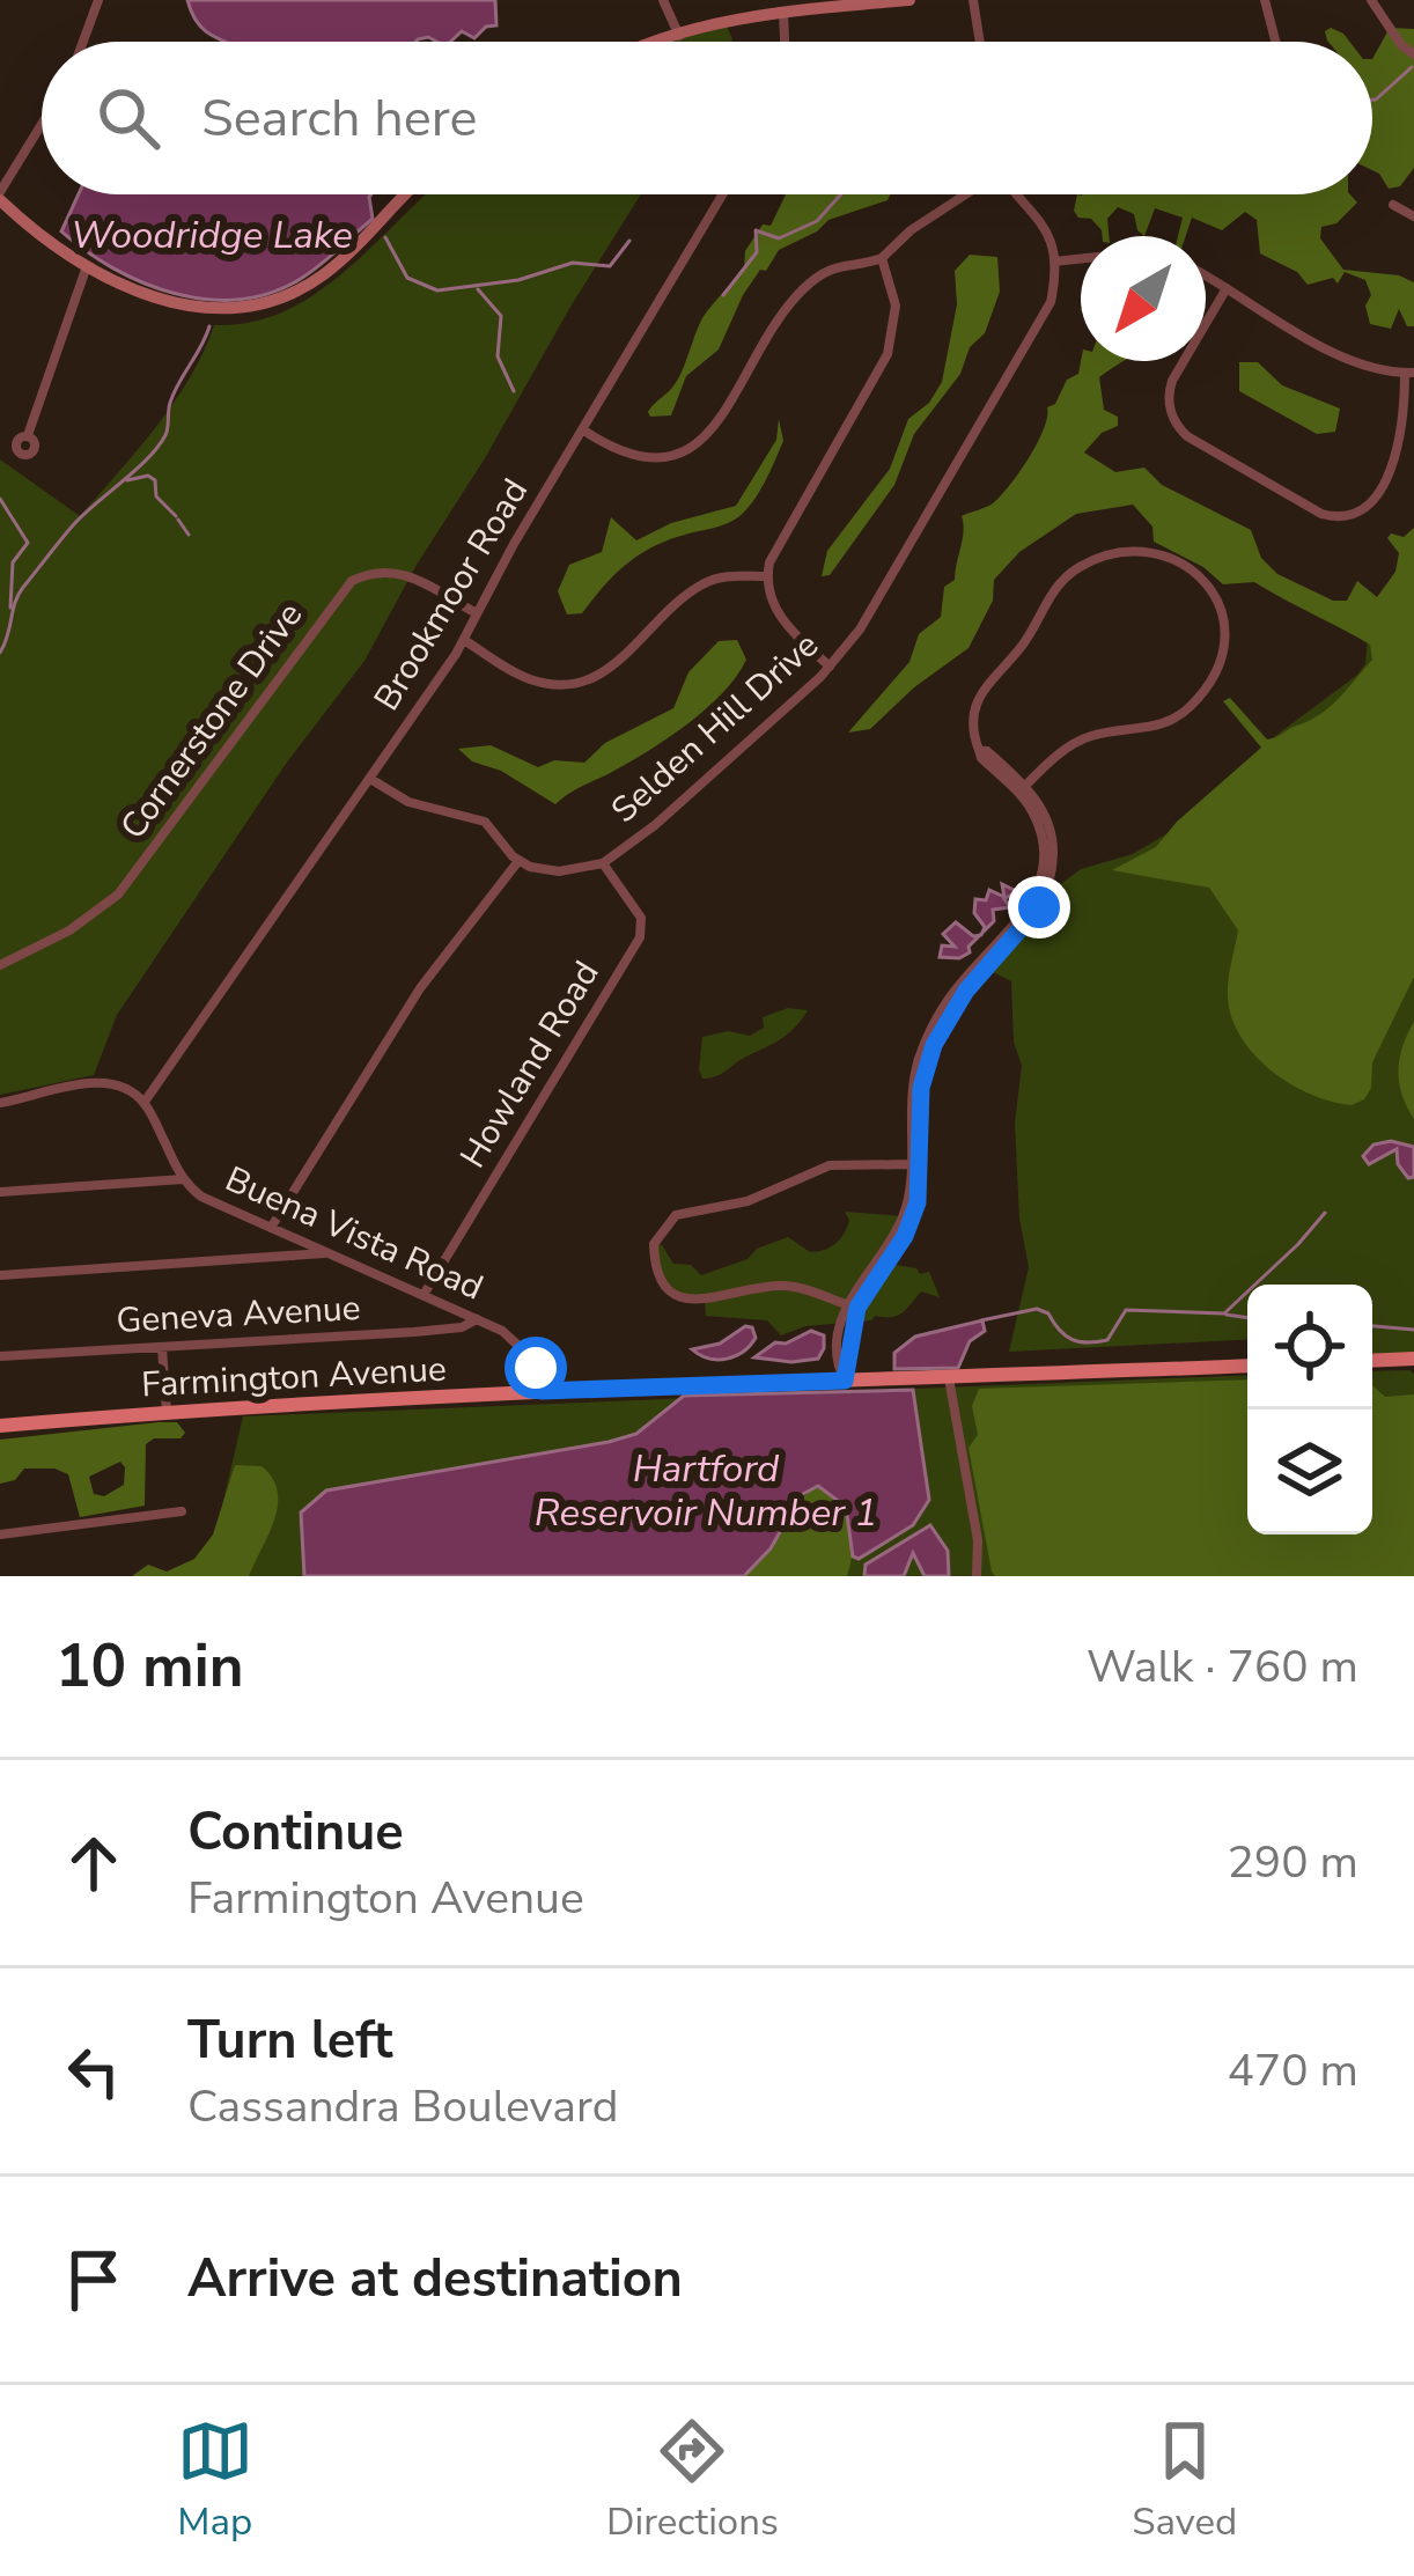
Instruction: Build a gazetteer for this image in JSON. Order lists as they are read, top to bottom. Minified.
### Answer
{"streets":{"main road":["Farmington Avenue"],"street":["Brookmoor Road","Cornerstone Drive","Selden Hill Drive","Howland Road","Buena Vista Road","Geneva Avenue"]},"crossings":[["Brookmoor Road","Cornerstone Drive"],["Brookmoor Road","Buena Vista Road"],["Selden Hill Drive","Howland Road"],["Howland Road","Buena Vista Road"],["Buena Vista Road","Geneva Avenue"],["Buena Vista Road","Farmington Avenue"]],"water":["Woodridge Lake","Hartford Reservoir Number 1"],"north":"bottom left","page":{"search":"Search here","heading":["10 min","Walk · 760 m"],"list":[["Continue","Farmington Avenue","290 m"],["Turn left","Cassandra Boulevard","470 m"],"Arrive at destination"],"nav":["Map","Directions","Saved"]}}
